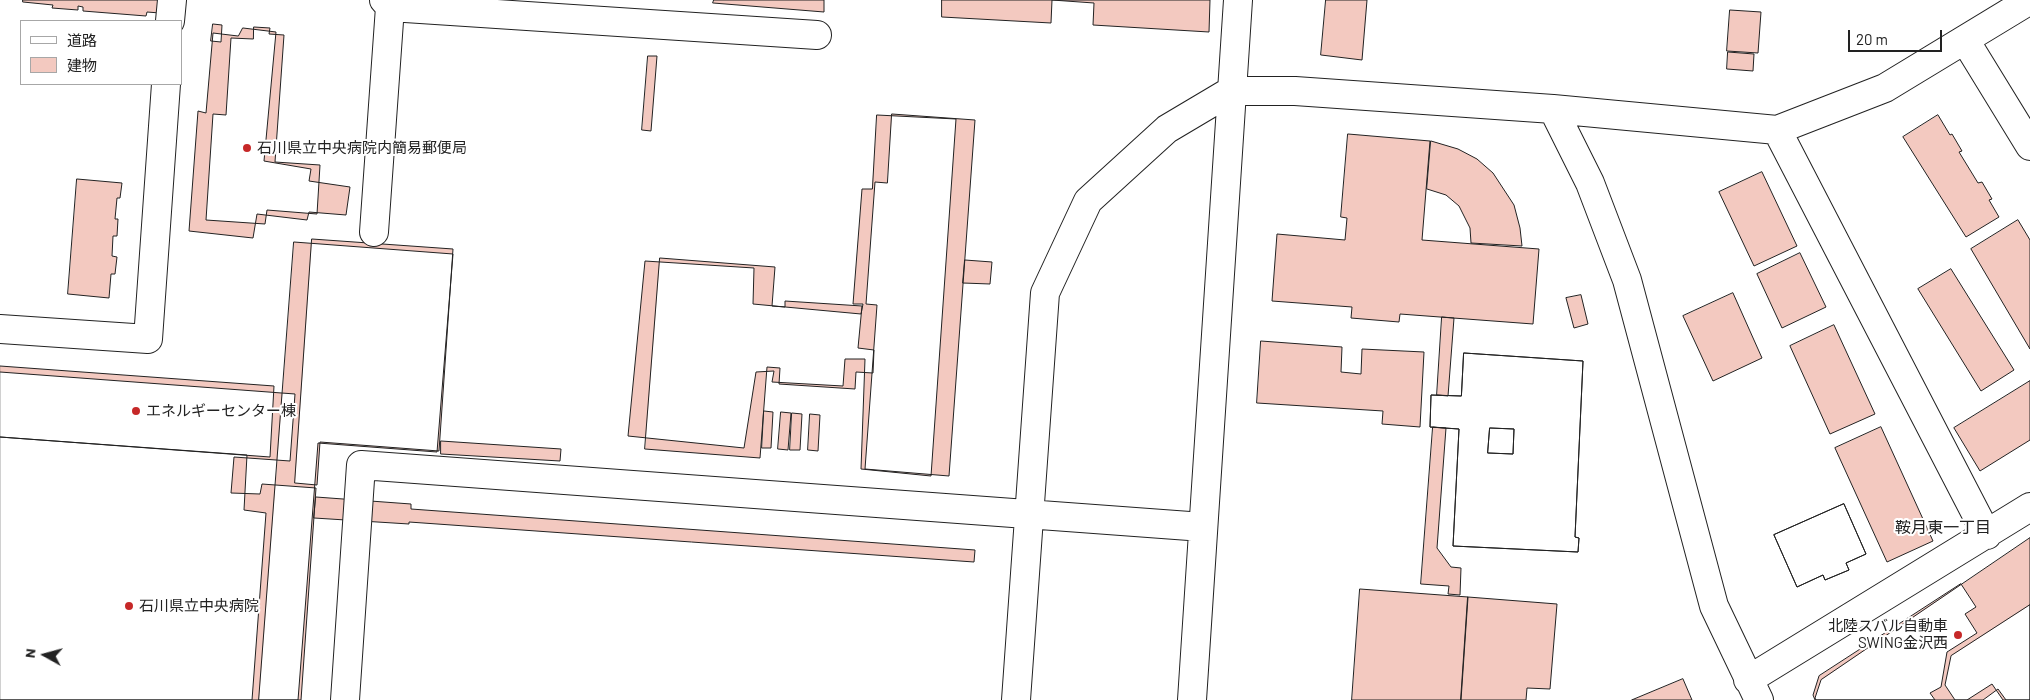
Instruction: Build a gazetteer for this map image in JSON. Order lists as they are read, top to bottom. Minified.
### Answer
{"districts":["鞍月東一丁目"],"places":["石川県立中央病院内簡易郵便局","エネルギーセンター棟","石川県立中央病院","北陸スバル自動車 SWING金沢西"],"legend":["道路","建物"],"scale_bar":"20 m","north":"left"}
